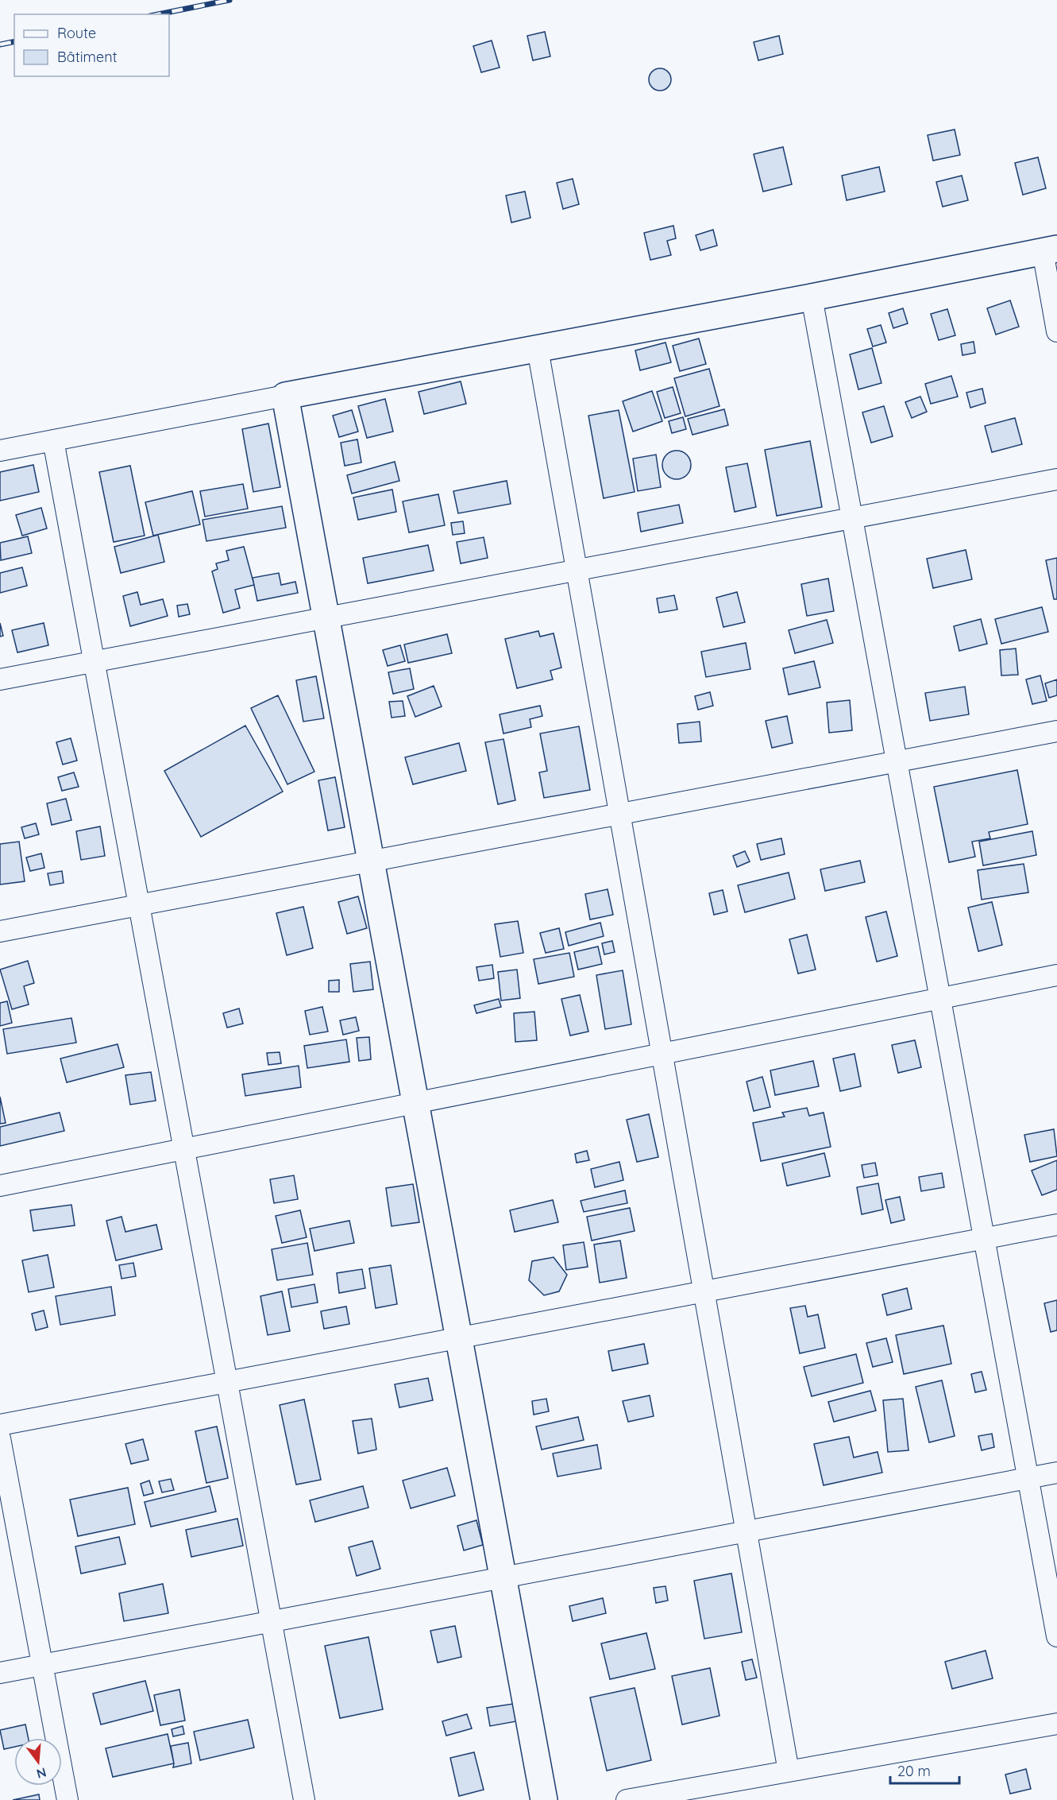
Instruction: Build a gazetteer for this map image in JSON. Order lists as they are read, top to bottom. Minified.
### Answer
{"legend":["Route","Bâtiment"],"scale_bar":"20 m","north":"bottom"}
